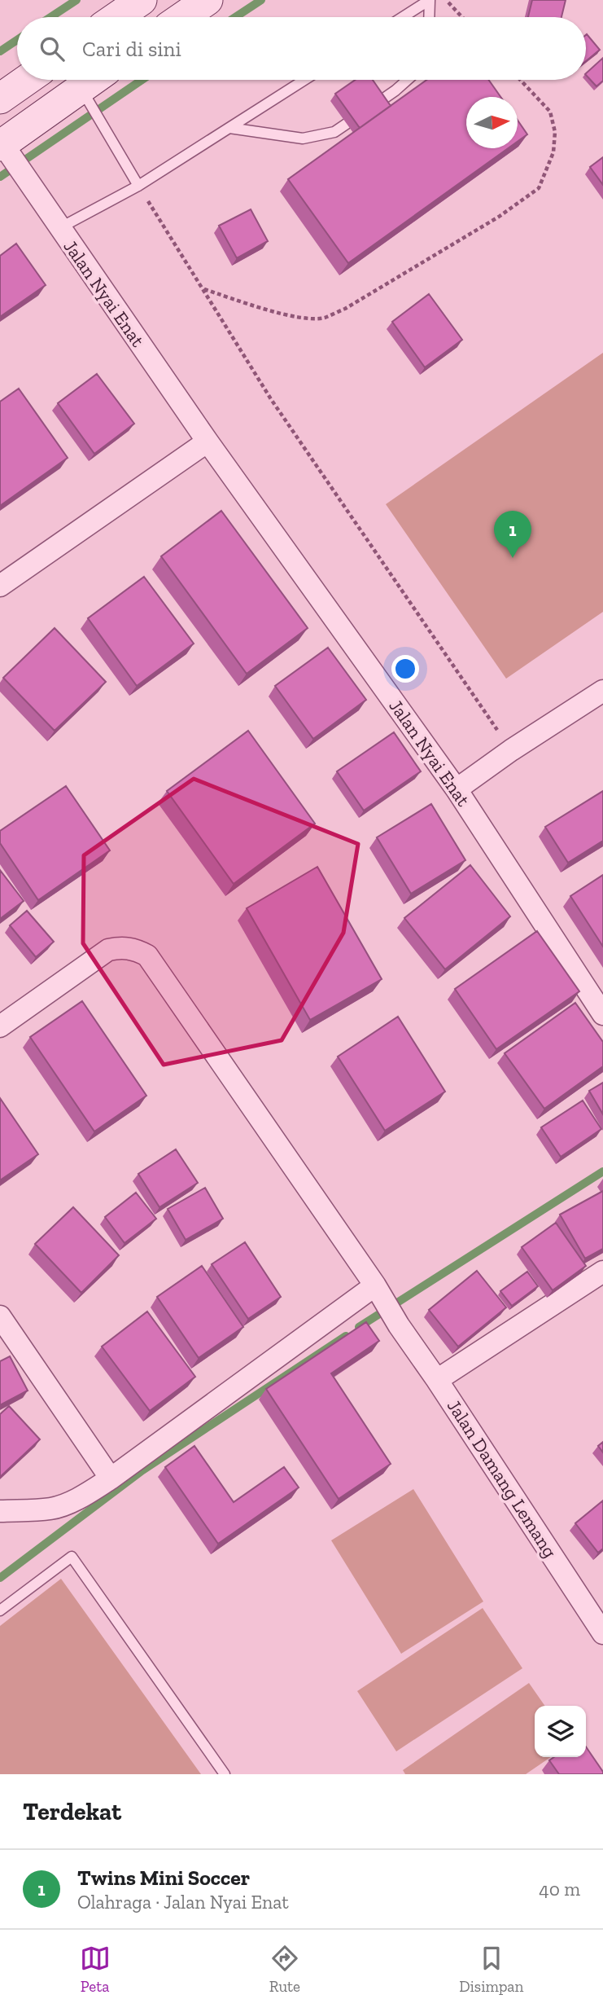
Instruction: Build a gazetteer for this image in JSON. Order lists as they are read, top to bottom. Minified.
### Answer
{"streets":{"street":["Jalan Nyai Enat","Jalan Damang Lemang"]},"north":"right","page":{"search":"Cari di sini","pins":"1","heading":"Terdekat","list":[{"mark":"1","name":"Twins Mini Soccer","note":"Olahraga · Jalan Nyai Enat","value":"40 m"}],"nav":["Peta","Rute","Disimpan"]}}
